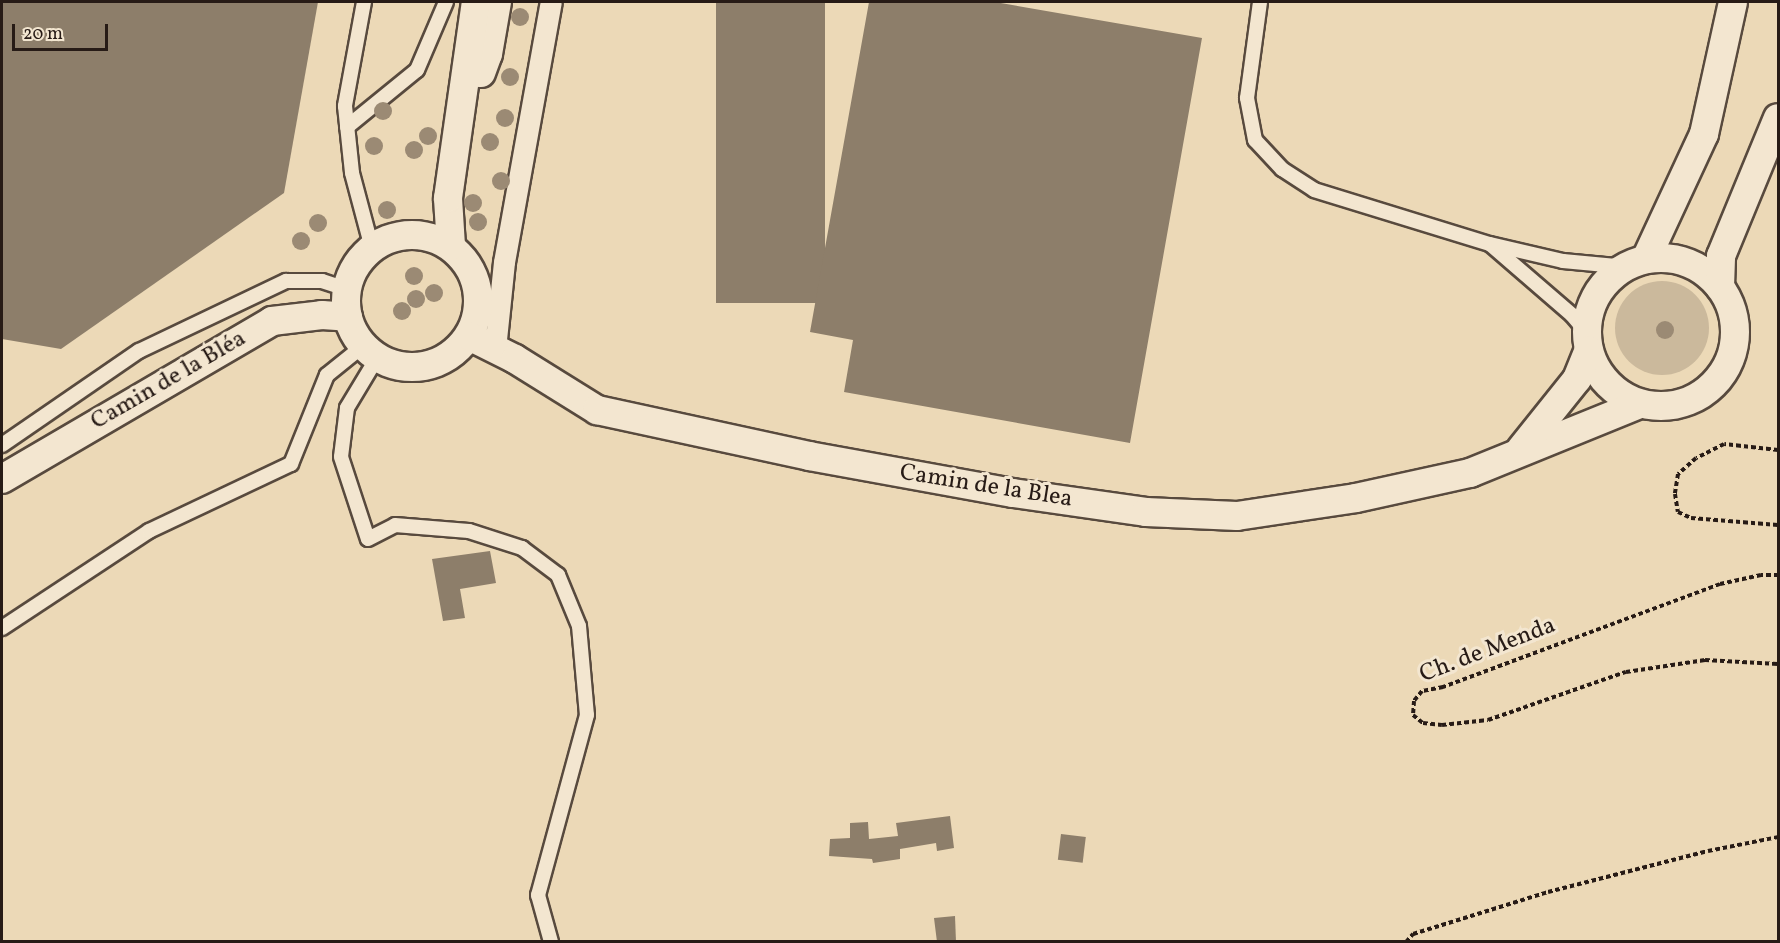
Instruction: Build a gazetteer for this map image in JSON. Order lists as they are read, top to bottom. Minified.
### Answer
{"streets":{"street":["Camin de la Bléa","Camin de la Blea"],"path":["Ch. de Menda"]},"crossings":[["Camin de la Bléa","Camin de la Blea"]],"scale_bar":"20 m"}
